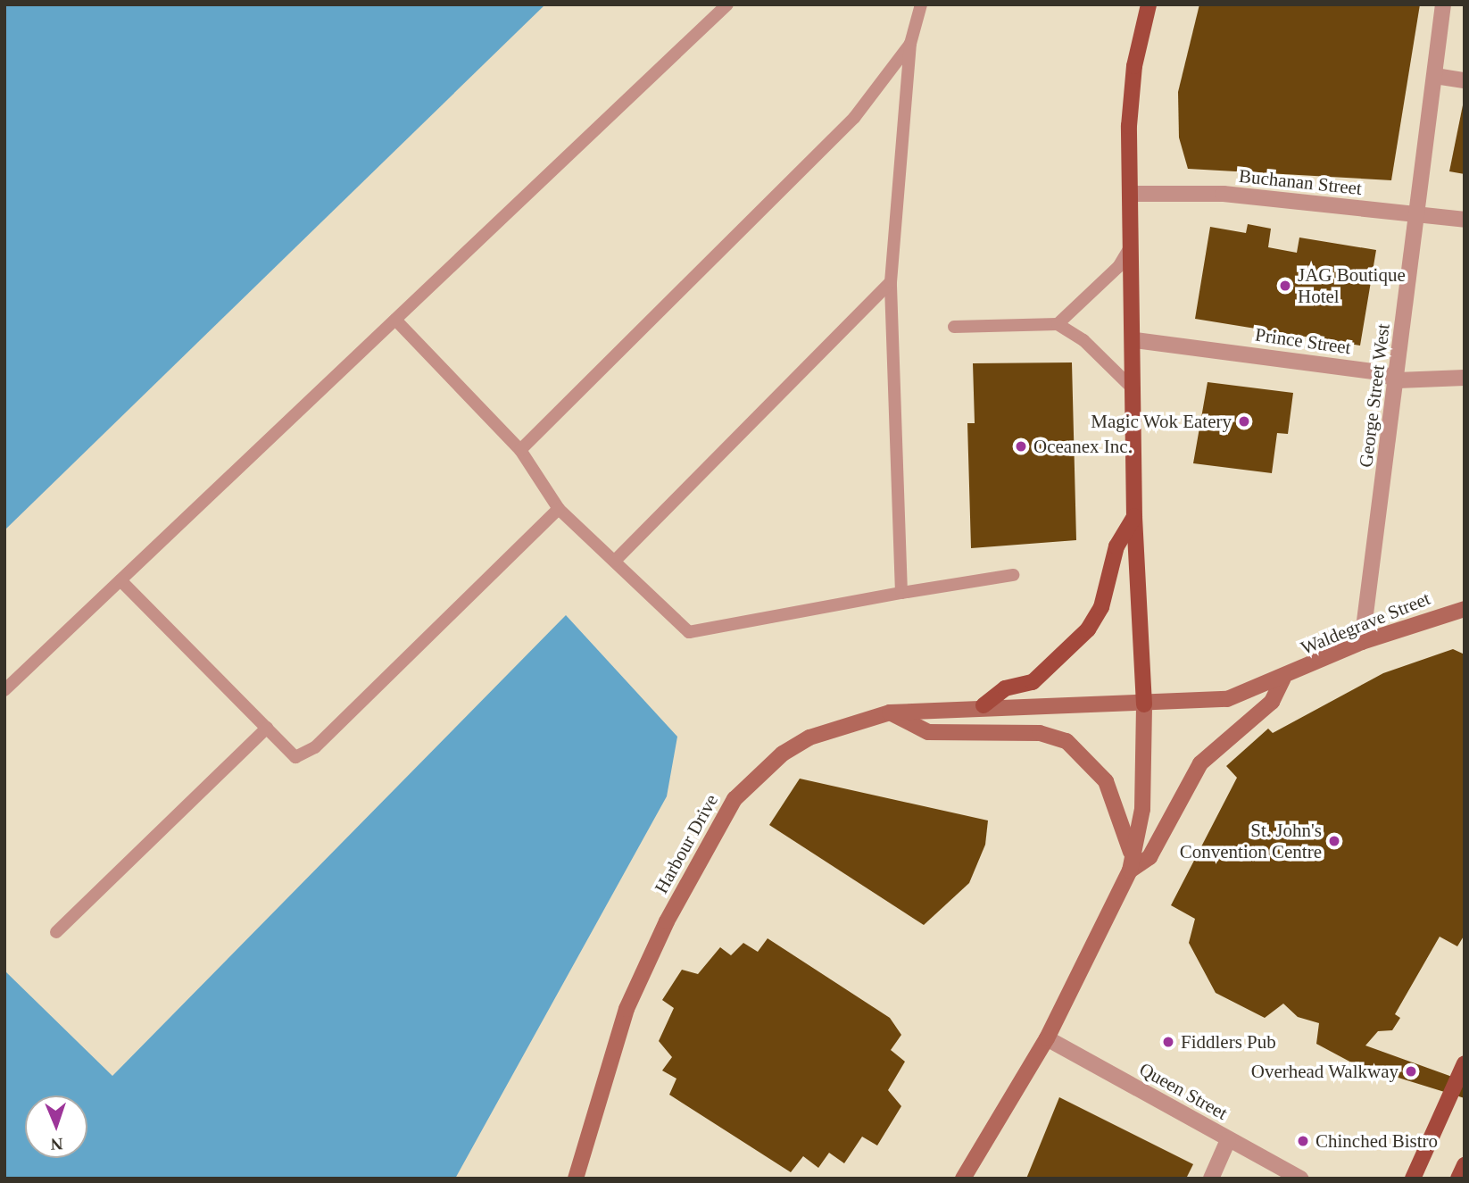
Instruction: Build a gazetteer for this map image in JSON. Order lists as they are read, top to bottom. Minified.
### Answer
{"streets":{"main road":["Waldegrave Street","Harbour Drive"],"street":["Buchanan Street","Prince Street","George Street West","Queen Street"]},"crossings":[["Buchanan Street","George Street West"],["Prince Street","George Street West"],["George Street West","Waldegrave Street"],["Waldegrave Street","Harbour Drive"]],"places":["JAG Boutique Hotel","Magic Wok Eatery","Oceanex Inc.","St. John's Convention Centre","Fiddlers Pub","Overhead Walkway","Chinched Bistro"],"north":"bottom"}
